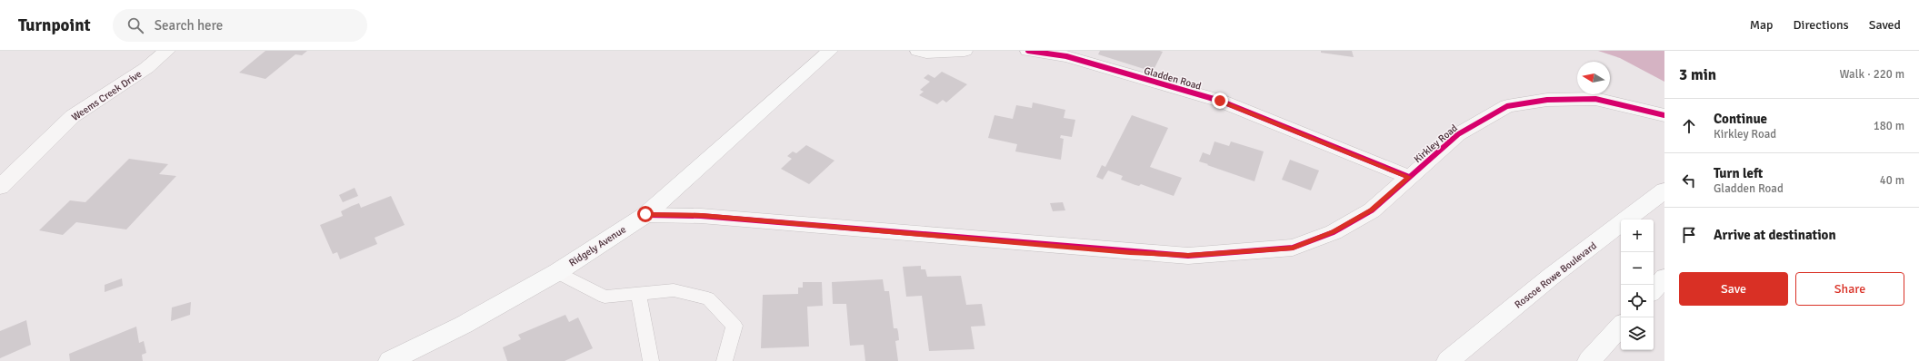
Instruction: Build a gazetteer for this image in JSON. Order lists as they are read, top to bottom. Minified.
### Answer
{"streets":{"main road":["Ridgely Avenue","Roscoe Rowe Boulevard"],"street":["Gladden Road","Weems Creek Drive","Kirkley Road"]},"crossings":[["Gladden Road","Kirkley Road"],["Kirkley Road","Ridgely Avenue"]],"north":"left","page":{"header":"Turnpoint","search":"Search here","nav":["Map","Directions","Saved"],"heading":["3 min","Walk · 220 m"],"list":[["Continue","Kirkley Road","180 m"],["Turn left","Gladden Road","40 m"],"Arrive at destination"],"map_buttons":["+","−"],"buttons":["Save","Share"]}}
